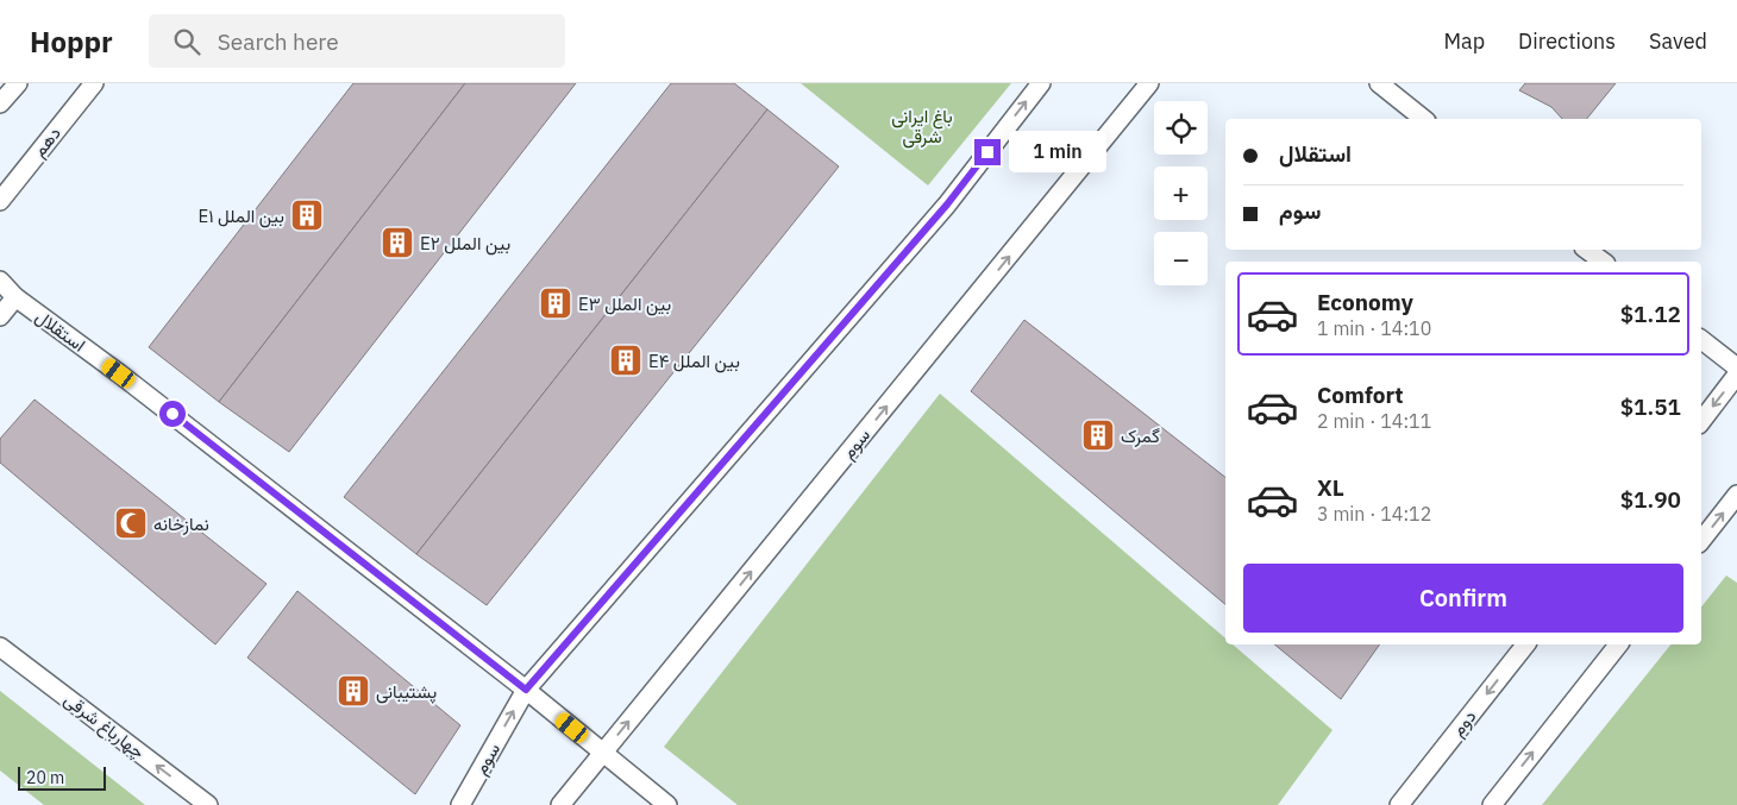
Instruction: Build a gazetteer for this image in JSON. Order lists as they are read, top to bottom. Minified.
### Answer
{"streets":{"lane":["دهم","استقلال","سوم","دوم","چهارباغ شرقی"]},"crossings":[["استقلال","سوم"]],"one_way":["سوم","چهارباغ شرقی"],"parks":["باغ ایرانی شرقی"],"places":{"building":["E۱ بین الملل","E۲ بین الملل","E۳ بین الملل","E۴ بین الملل","گمرک","پشتیبانی"],"mosque":["نمازخانه"]},"scale_bar":"20 m","page":{"header":"Hoppr","search":"Search here","nav":["Map","Directions","Saved"],"map_buttons":["+","−"],"banner":["استقلال","سوم"],"bubble":"1 min","list":[{"name":"Economy","note":"1 min · 14:10","value":"$1.12"},{"name":"Comfort","note":"2 min · 14:11","value":"$1.51"},{"name":"XL","note":"3 min · 14:12","value":"$1.90"}],"buttons":"Confirm","scale":"20 m"}}
